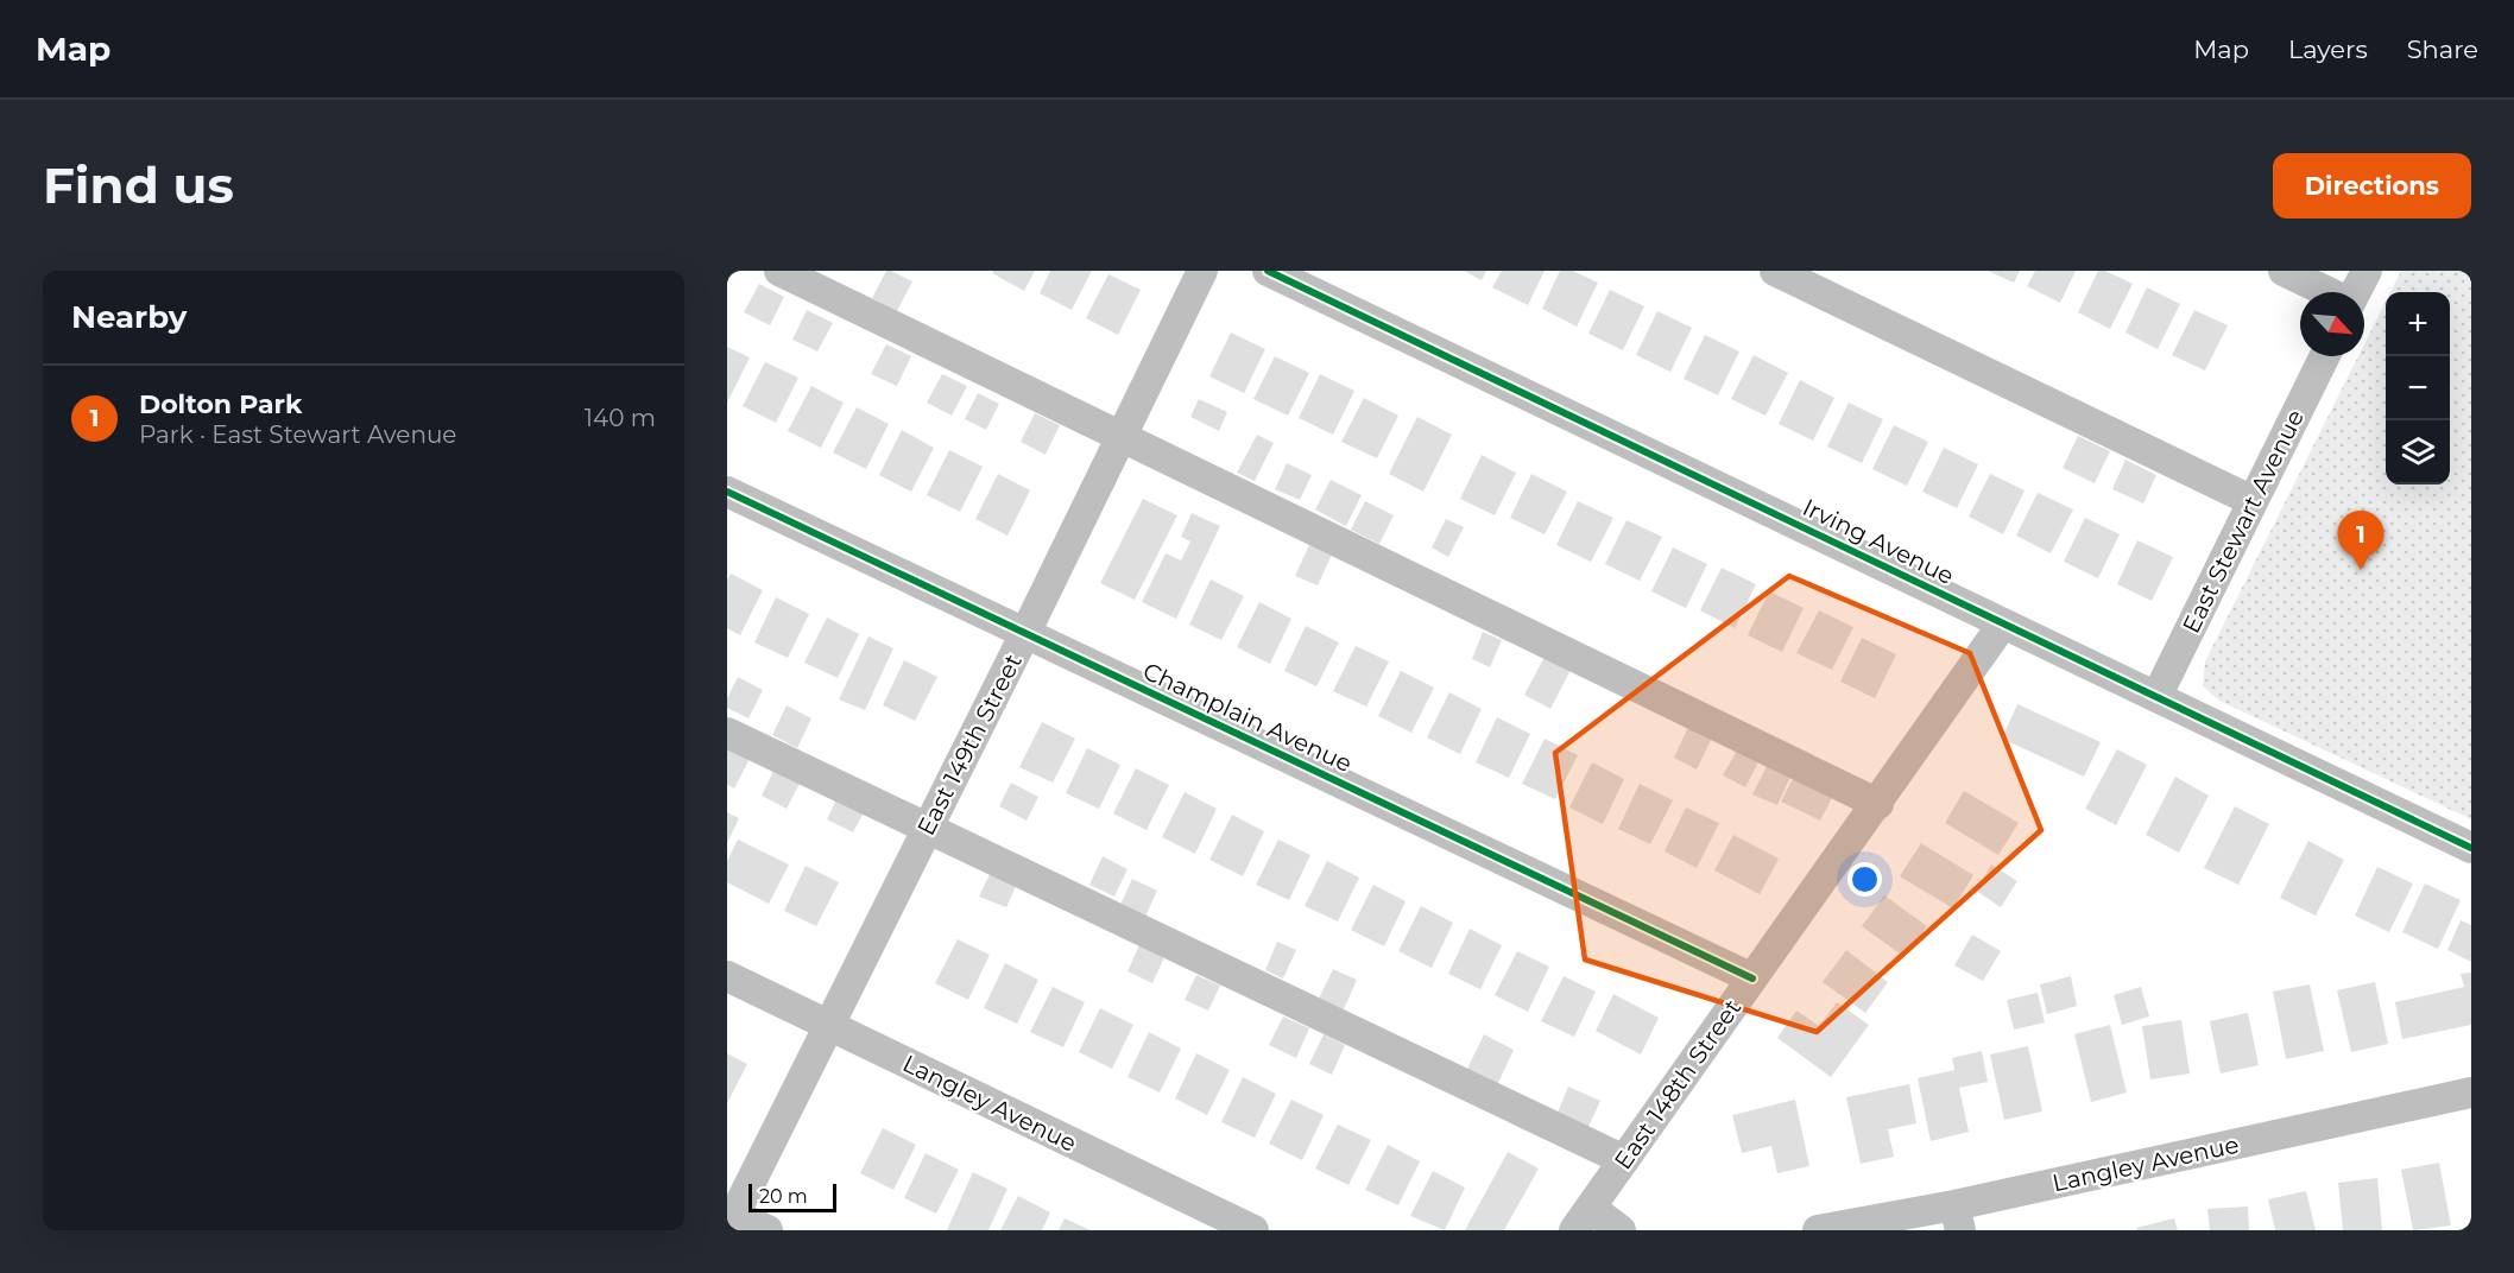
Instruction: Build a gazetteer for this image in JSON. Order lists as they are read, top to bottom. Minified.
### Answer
{"streets":{"street":["East Stewart Avenue","Irving Avenue","Champlain Avenue","East 149th Street","East 148th Street","Langley Avenue"]},"crossings":[["East Stewart Avenue","Irving Avenue"],["Irving Avenue","East 148th Street"],["Champlain Avenue","East 149th Street"],["Champlain Avenue","East 148th Street"],["East 149th Street","Langley Avenue"]],"scale_bar":"20 m","north":"bottom right","page":{"header":"Map","nav":["Map","Layers","Share"],"buttons":"Directions","title":"Find us","heading":"Nearby","map_buttons":["+","−"],"list":[{"mark":"1","name":"Dolton Park","note":"Park · East Stewart Avenue","value":"140 m"}],"pins":"1","scale":"20 m"}}
